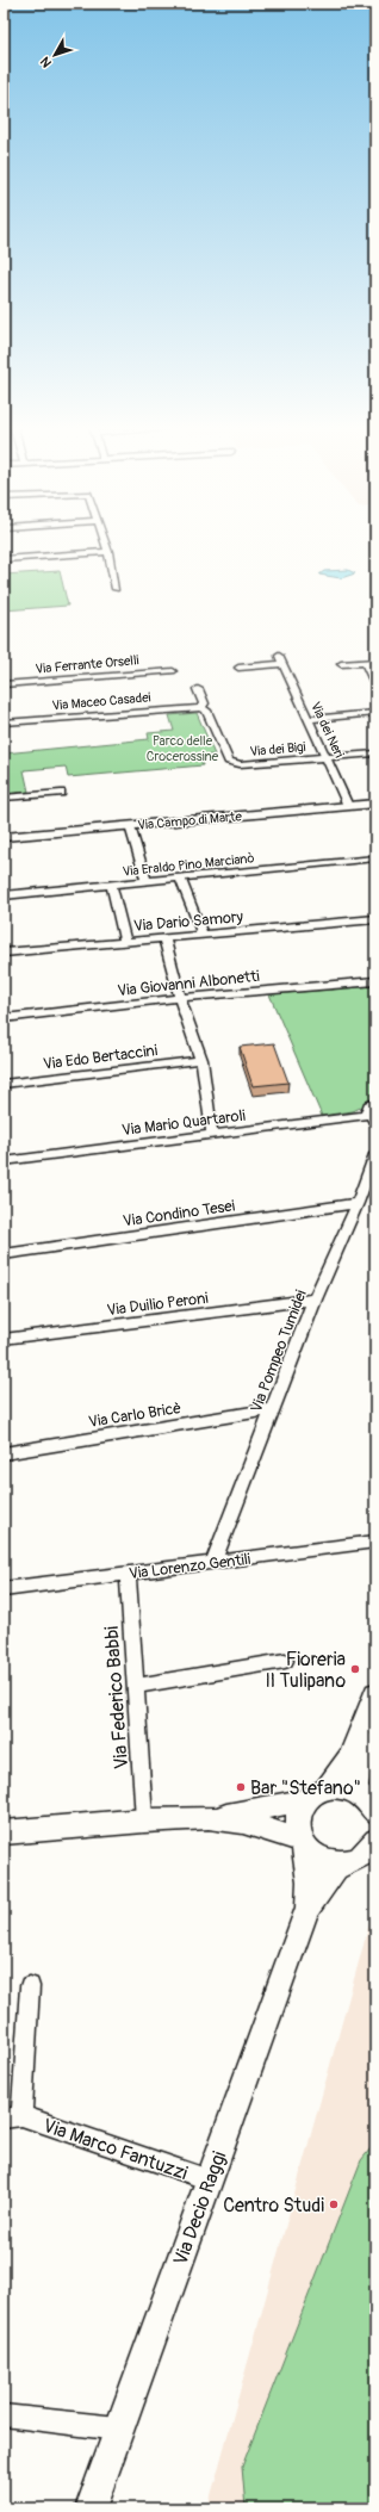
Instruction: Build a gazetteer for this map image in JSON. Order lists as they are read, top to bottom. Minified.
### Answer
{"streets":{"main road":["Via Campo di Marte","Via Decio Raggi"],"street":["Via Ferrante Orselli","Via Maceo Casadei","Via dei Neri","Via dei Bigi","Via Eraldo Pino Marcianò","Via Dario Samory","Via Giovanni Albonetti","Via Edo Bertaccini","Via Mario Quartaroli","Via Condino Tesei","Via Duilio Peroni","Via Pompeo Tumidei","Via Carlo Bricè","Via Lorenzo Gentili","Via Federico Babbi","Via Marco Fantuzzi"]},"crossings":[["Via Maceo Casadei","Via dei Bigi"],["Via dei Neri","Via dei Bigi"],["Via dei Neri","Via Campo di Marte"],["Via Condino Tesei","Via Pompeo Tumidei"],["Via Duilio Peroni","Via Pompeo Tumidei"],["Via Pompeo Tumidei","Via Carlo Bricè"],["Via Pompeo Tumidei","Via Lorenzo Gentili"],["Via Lorenzo Gentili","Via Federico Babbi"],["Via Marco Fantuzzi","Via Decio Raggi"]],"parks":["Parco delle Crocerossine"],"places":["Fioreria Il Tulipano","Bar \"Stefano\"","Centro Studi"],"north":"bottom left"}
